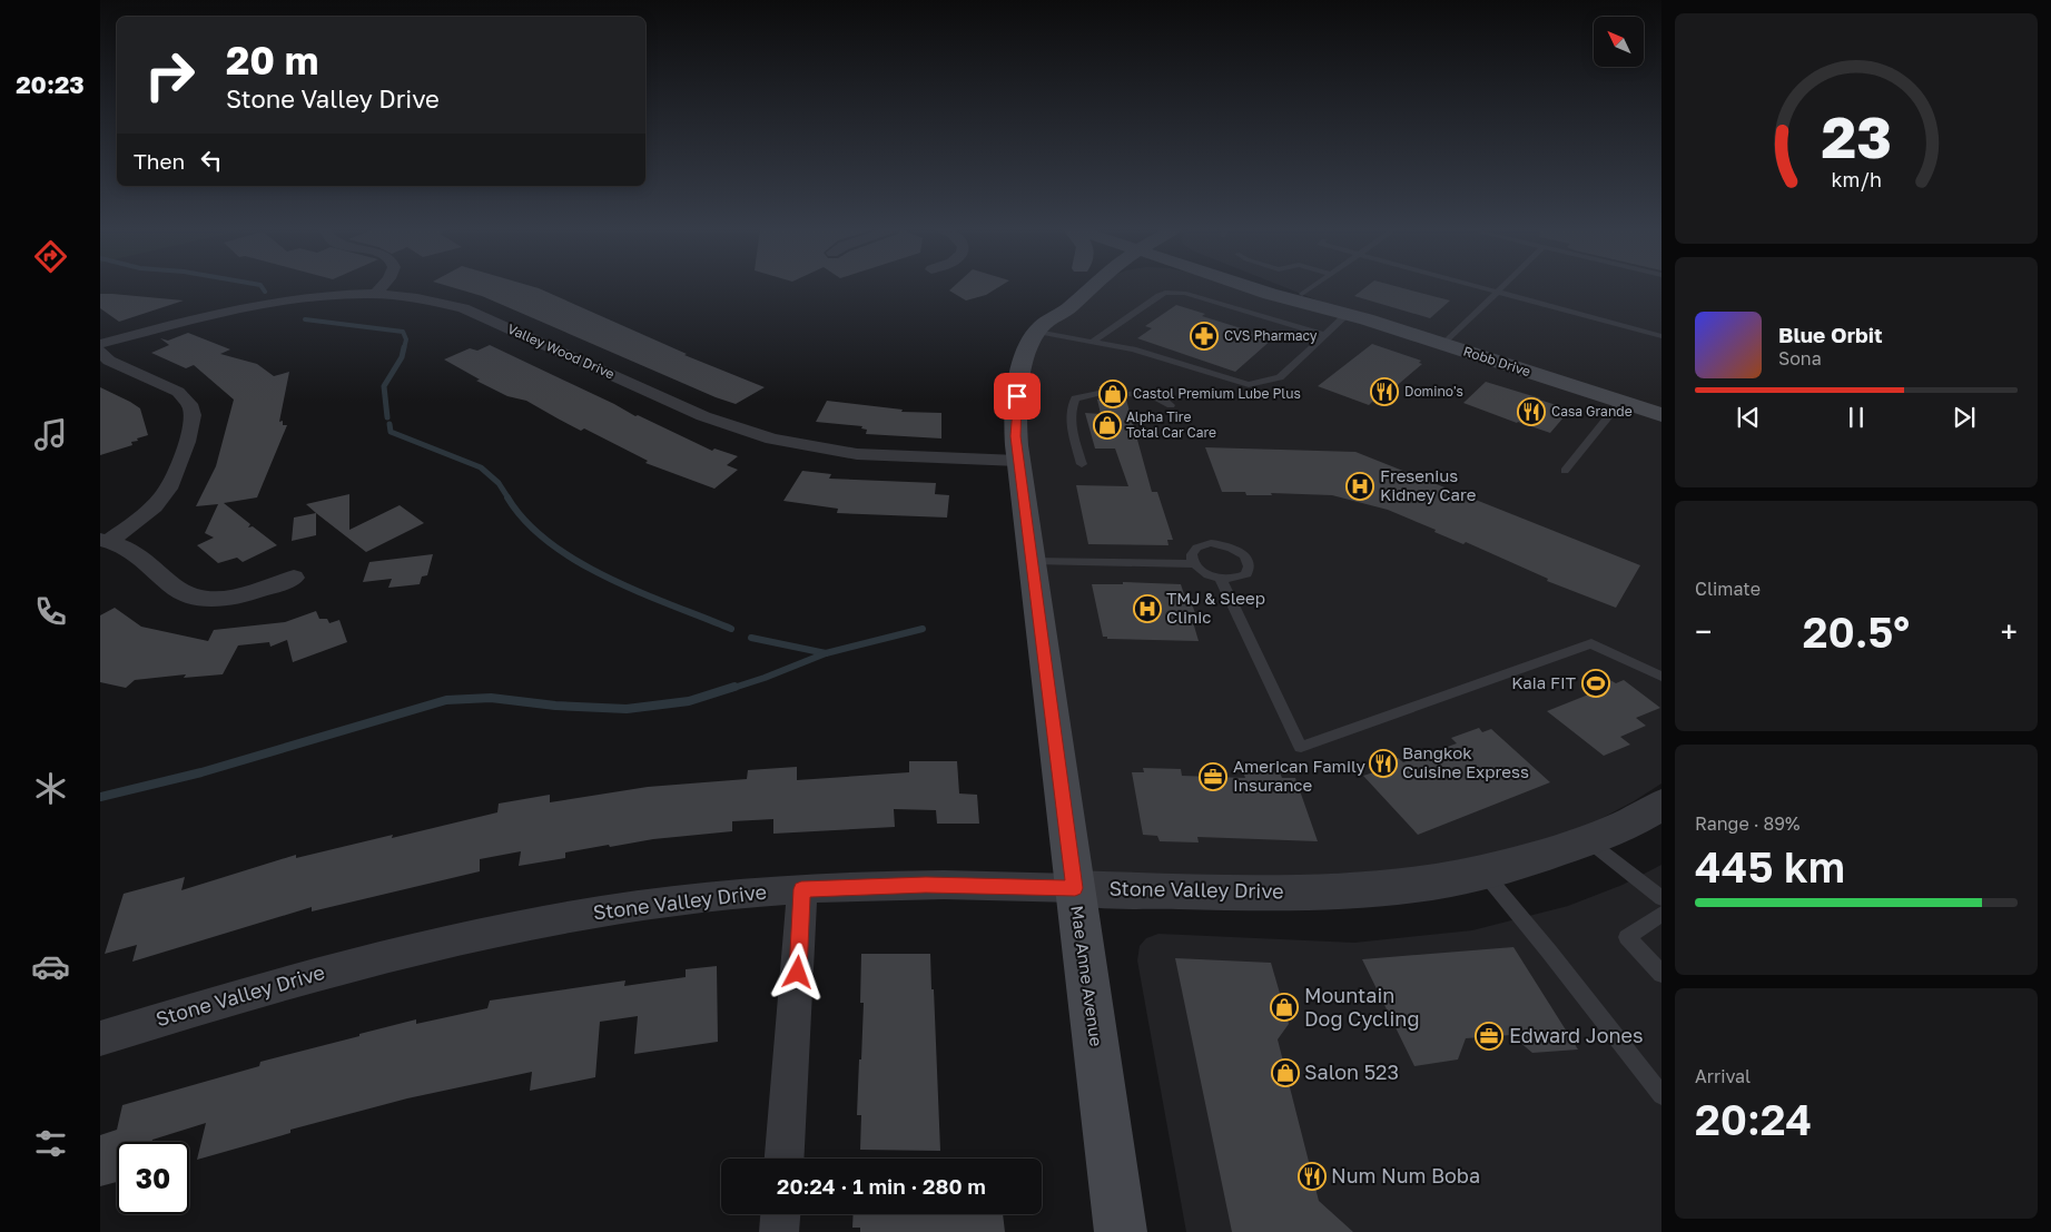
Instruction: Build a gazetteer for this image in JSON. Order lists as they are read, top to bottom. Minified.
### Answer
{"streets":{"main road":["Robb Drive","Mae Anne Avenue"],"street":["Valley Wood Drive","Stone Valley Drive"]},"crossings":[["Valley Wood Drive","Mae Anne Avenue"],["Stone Valley Drive","Mae Anne Avenue"]],"places":{"pharmacy":["CVS Pharmacy"],"restaurant":["Domino's","Casa Grande","Bangkok Cuisine Express","Num Num Boba"],"shop":["Castol Premium Lube Plus","Alpha Tire Total Car Care","Mountain Dog Cycling","Salon 523"],"hospital":["Fresenius Kidney Care","TMJ & Sleep Clinic"],"sports":["Kaia FIT"],"office":["American Family Insurance","Edward Jones"]},"north":"top left","page":{"tabs":"20:23","turn":["20 m","Stone Valley Drive"],"then":"Then","song":["Blue Orbit","Sona"],"tile":["Climate",["Range · 89%","445 km"],["Arrival","20:24"]],"heat":["−","20.5°","+"],"limit":"30","trip":"20:24 · 1 min · 280 m","gauge":["23","km/h"]}}
